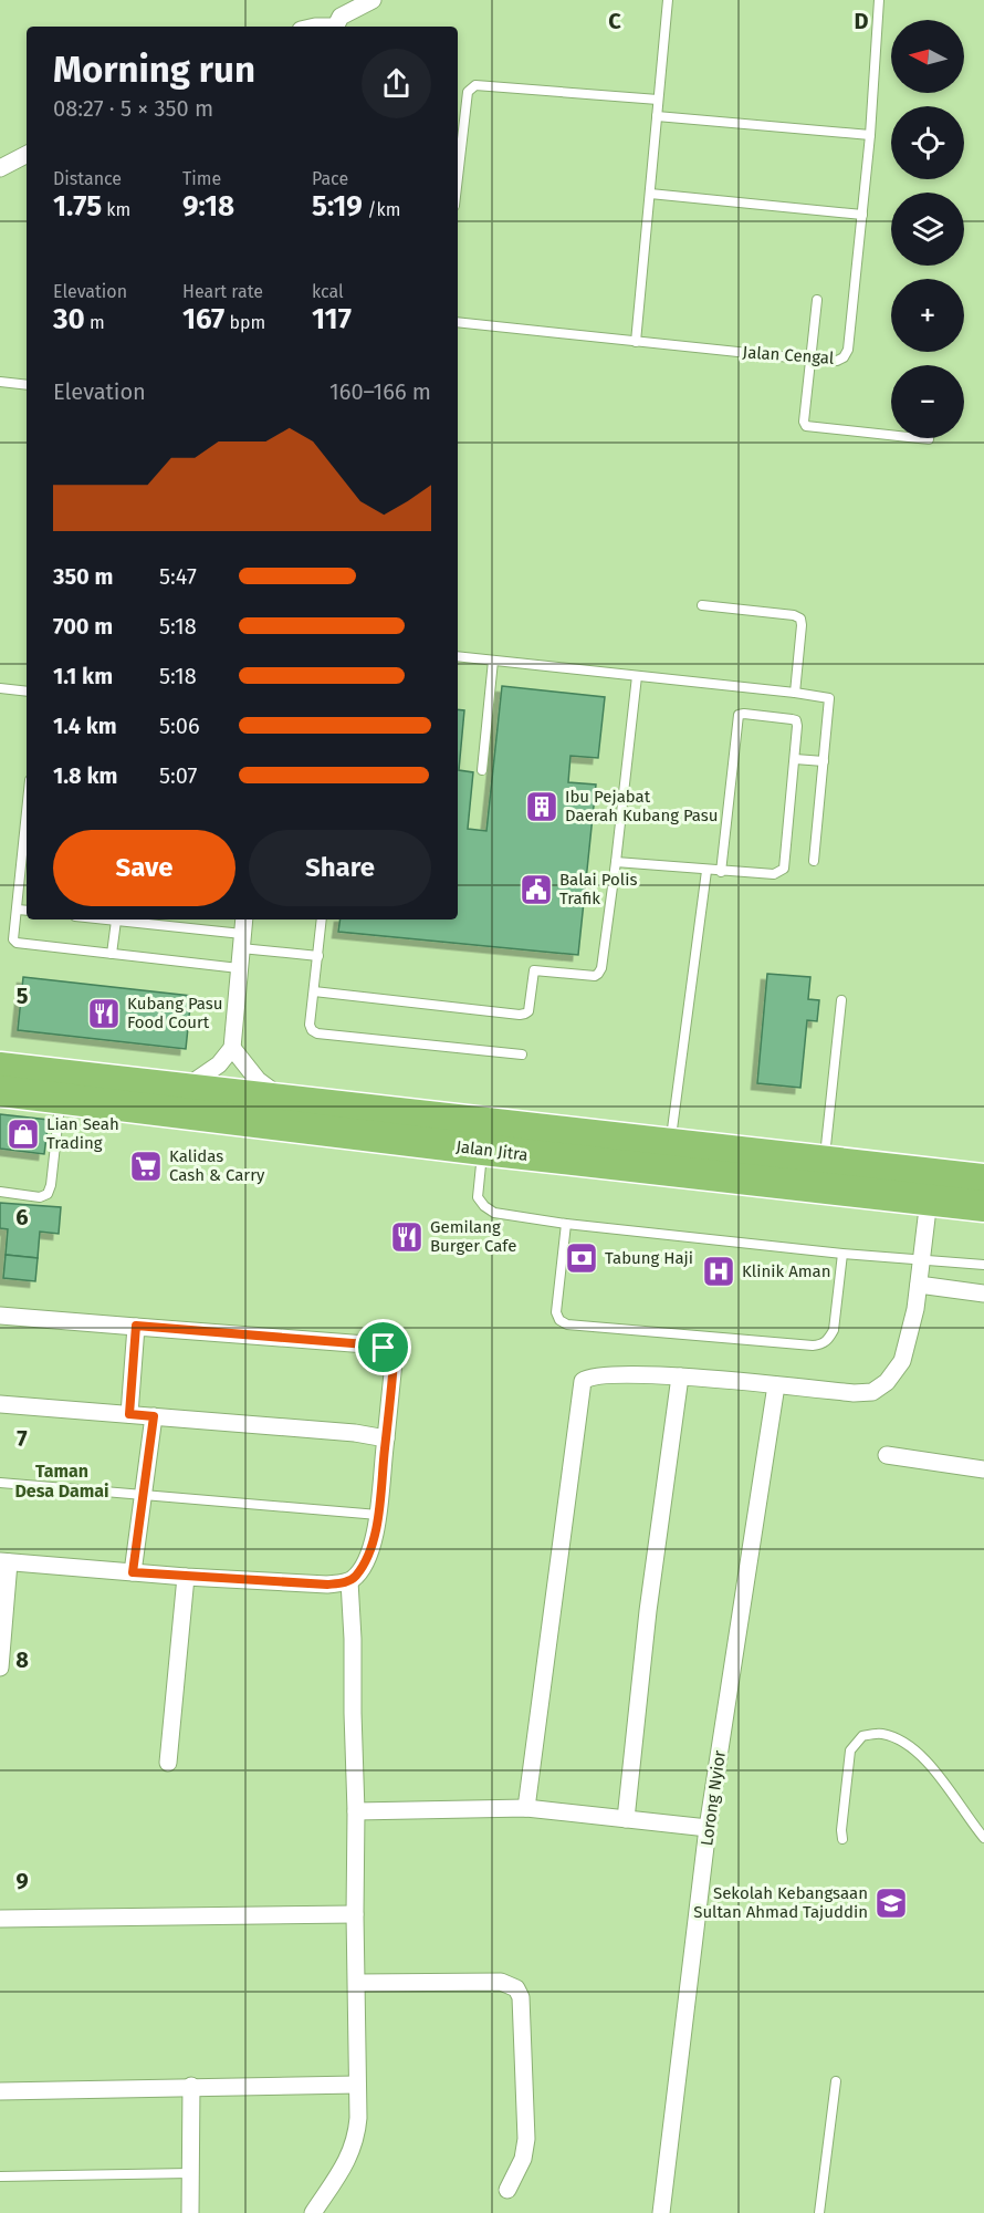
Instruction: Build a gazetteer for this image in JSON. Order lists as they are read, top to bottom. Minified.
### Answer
{"streets":{"highway":["Jalan Jitra"],"street":["Lorong Nyior"],"lane":["Jalan Cengal"]},"districts":["Taman Desa Damai"],"places":{"building":["Ibu Pejabat Daerah Kubang Pasu"],"public building":["Balai Polis Trafik"],"restaurant":["Kubang Pasu Food Court","Gemilang Burger Cafe"],"shop":["Lian Seah Trading"],"supermarket":["Kalidas Cash & Carry"],"bank":["Tabung Haji"],"hospital":["Klinik Aman"],"school or university":["Sekolah Kebangsaan Sultan Ahmad Tajuddin"]},"north":"left","page":{"map_buttons":["+","−"],"heading":["Morning run","08:27 · 5 × 350 m"],"stats":[["Distance","1.75 km"],["Time","9:18"],["Pace","5:19 /km"],["Elevation","30 m"],["Heart rate","167 bpm"],["kcal","117"]],"chart":["Elevation","160–166 m"],"list":[{"name":"350 m","note":"5:47"},{"name":"700 m","note":"5:18"},{"name":"1.1 km","note":"5:18"},{"name":"1.4 km","note":"5:06"},{"name":"1.8 km","note":"5:07"}],"buttons":["Save","Share"]},"grid":{"columns":["C","D"],"rows":["5","6","7","8","9"]}}
